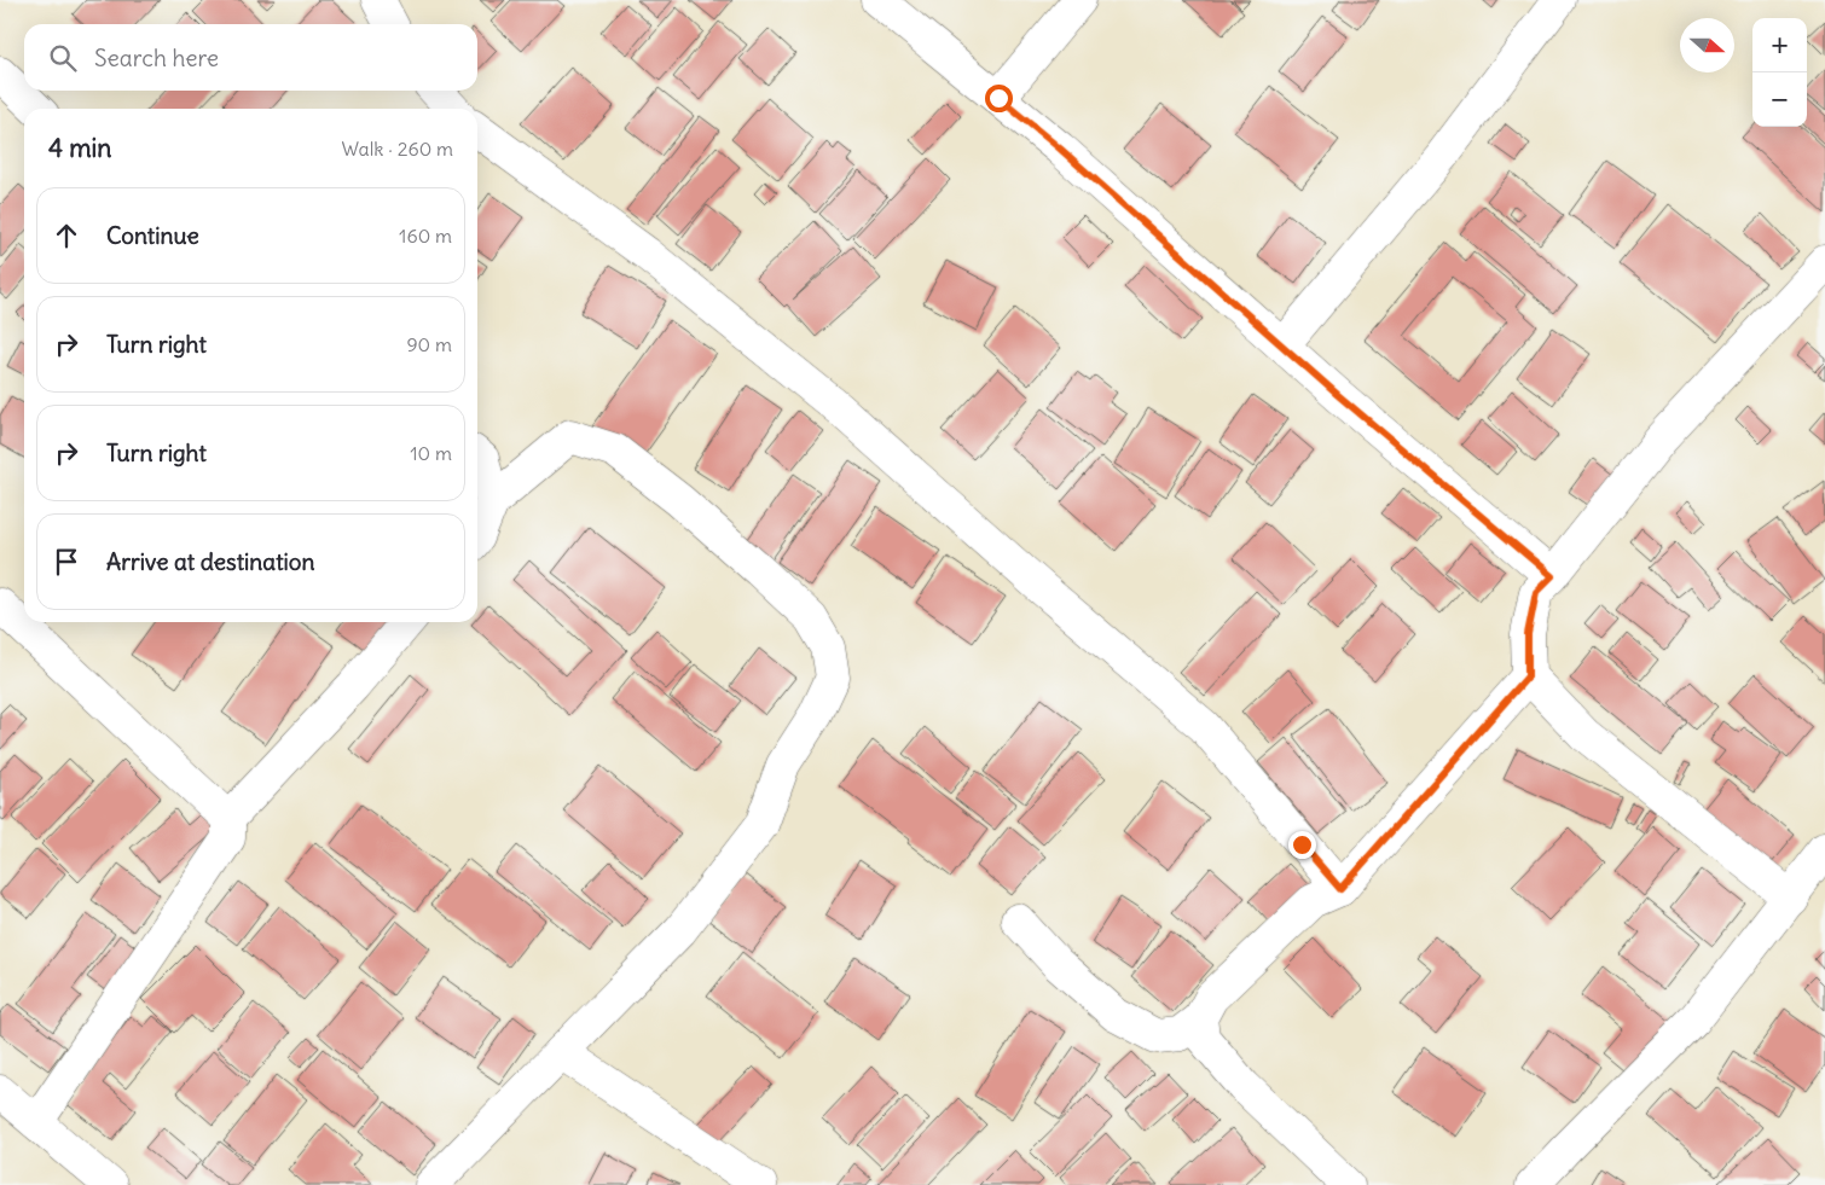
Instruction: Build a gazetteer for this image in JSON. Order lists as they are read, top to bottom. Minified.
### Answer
{"north":"right","page":{"map_buttons":["+","−"],"search":"Search here","heading":["4 min","Walk · 260 m"],"list":[["Continue","160 m"],["Turn right","90 m"],["Turn right","10 m"],"Arrive at destination"]}}
